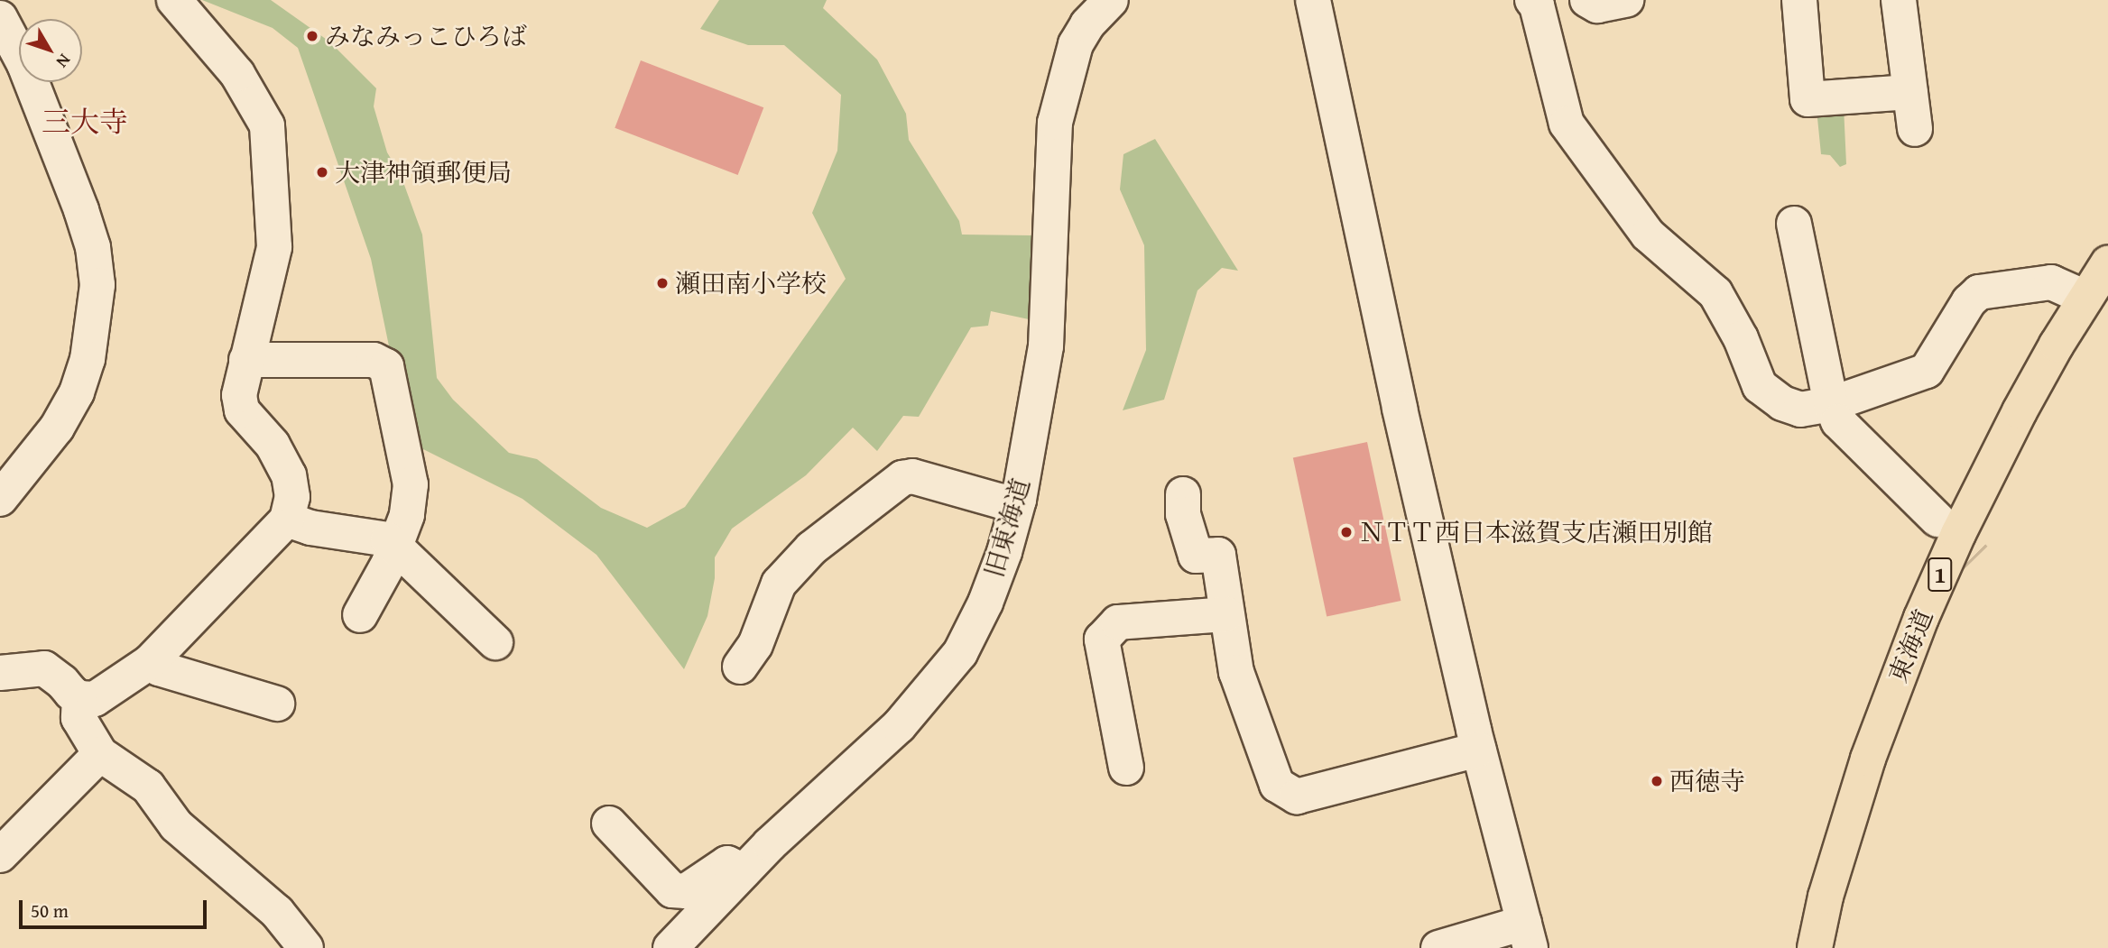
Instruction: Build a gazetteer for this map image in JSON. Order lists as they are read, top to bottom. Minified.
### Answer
{"streets":{"highway":["1","東海道"],"street":["旧東海道"]},"districts":["三大寺"],"places":["みなみっこひろば","大津神領郵便局","瀬田南小学校","ＮＴＴ西日本滋賀支店瀬田別館","西徳寺"],"scale_bar":"50 m","north":"bottom right"}
